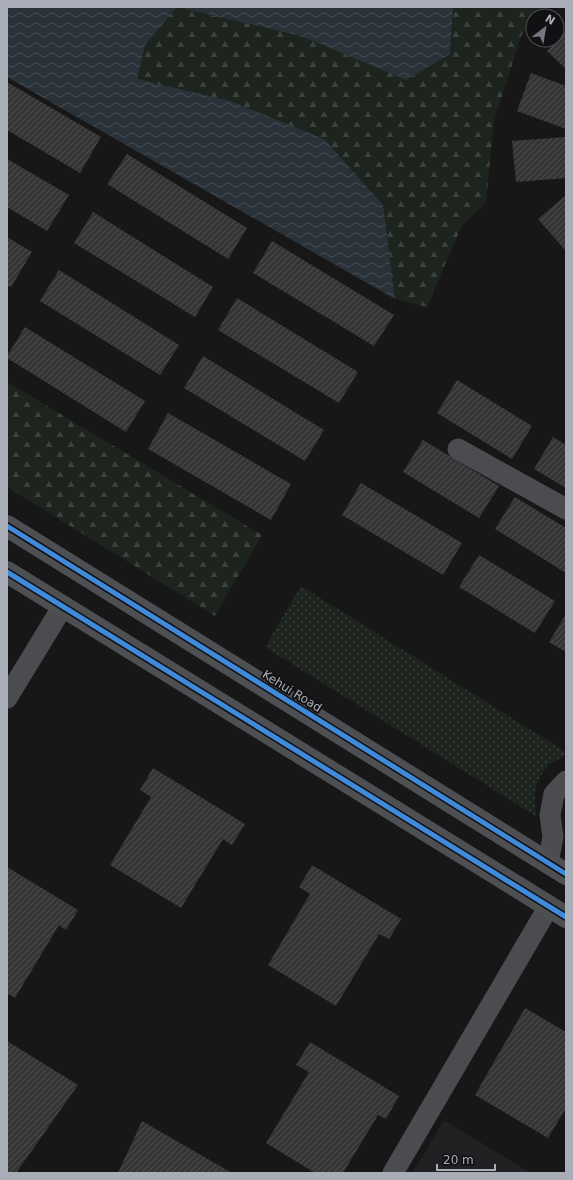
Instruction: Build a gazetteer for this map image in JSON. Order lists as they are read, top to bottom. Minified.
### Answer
{"streets":{"main road":["Kehui Road"]},"scale_bar":"20 m","north":"top right"}
